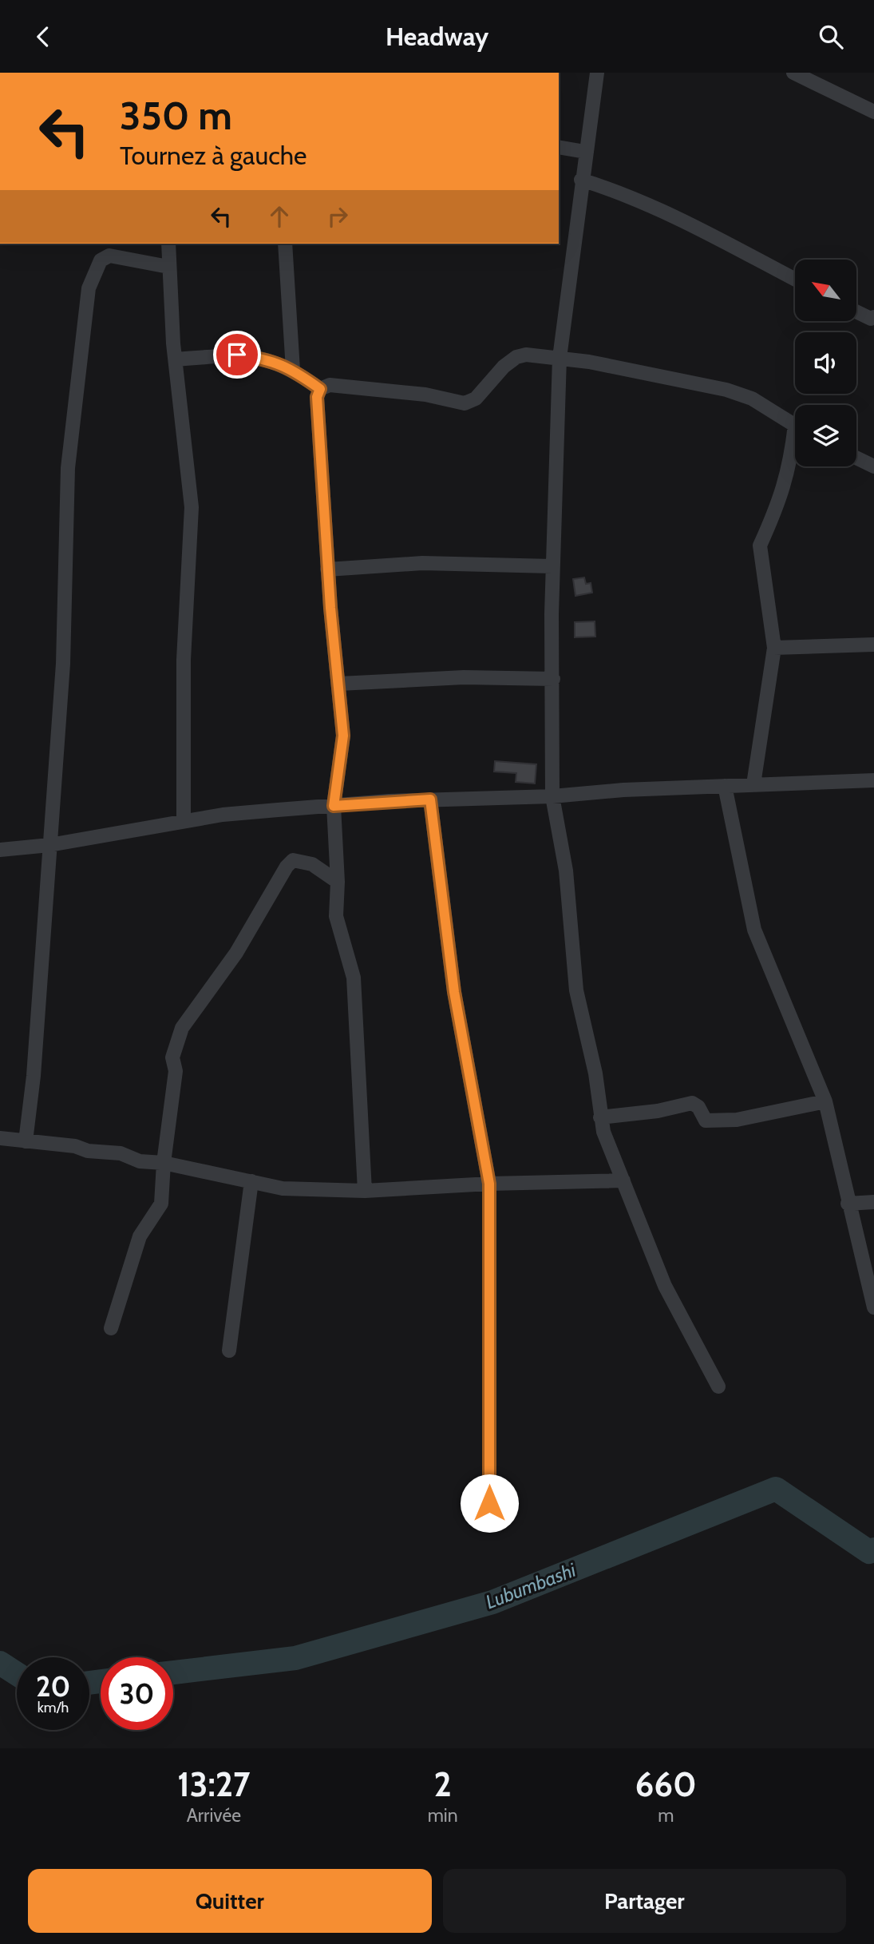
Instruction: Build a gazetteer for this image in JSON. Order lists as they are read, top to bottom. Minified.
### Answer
{"water":["Lubumbashi"],"north":"top left","page":{"header":"Headway","turn":["350 m","Tournez à gauche"],"speed":"20 km/h","limit":"30","eta":["13:27","Arrivée","2","min","660","m"],"buttons":["Quitter","Partager"]}}
